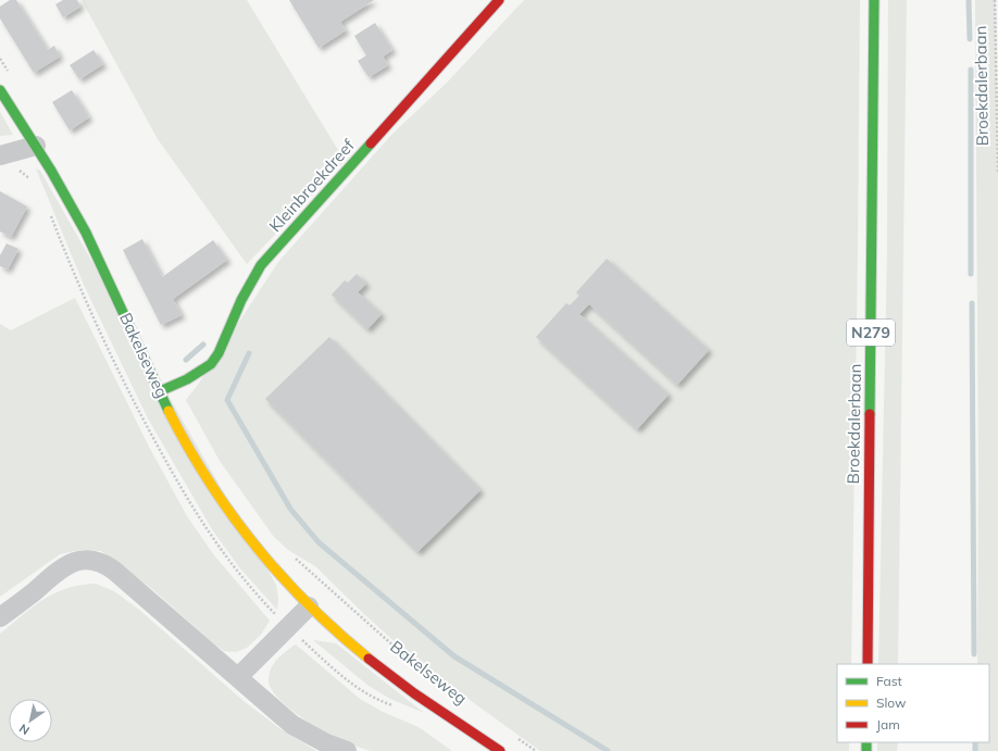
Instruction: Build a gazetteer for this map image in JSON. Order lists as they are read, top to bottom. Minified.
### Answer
{"streets":{"street":["Broekdalerbaan","Kleinbroekdreef","N279","Bakelseweg"]},"crossings":[["Kleinbroekdreef","Bakelseweg"]],"legend":["Fast","Slow","Jam"],"north":"bottom left"}
